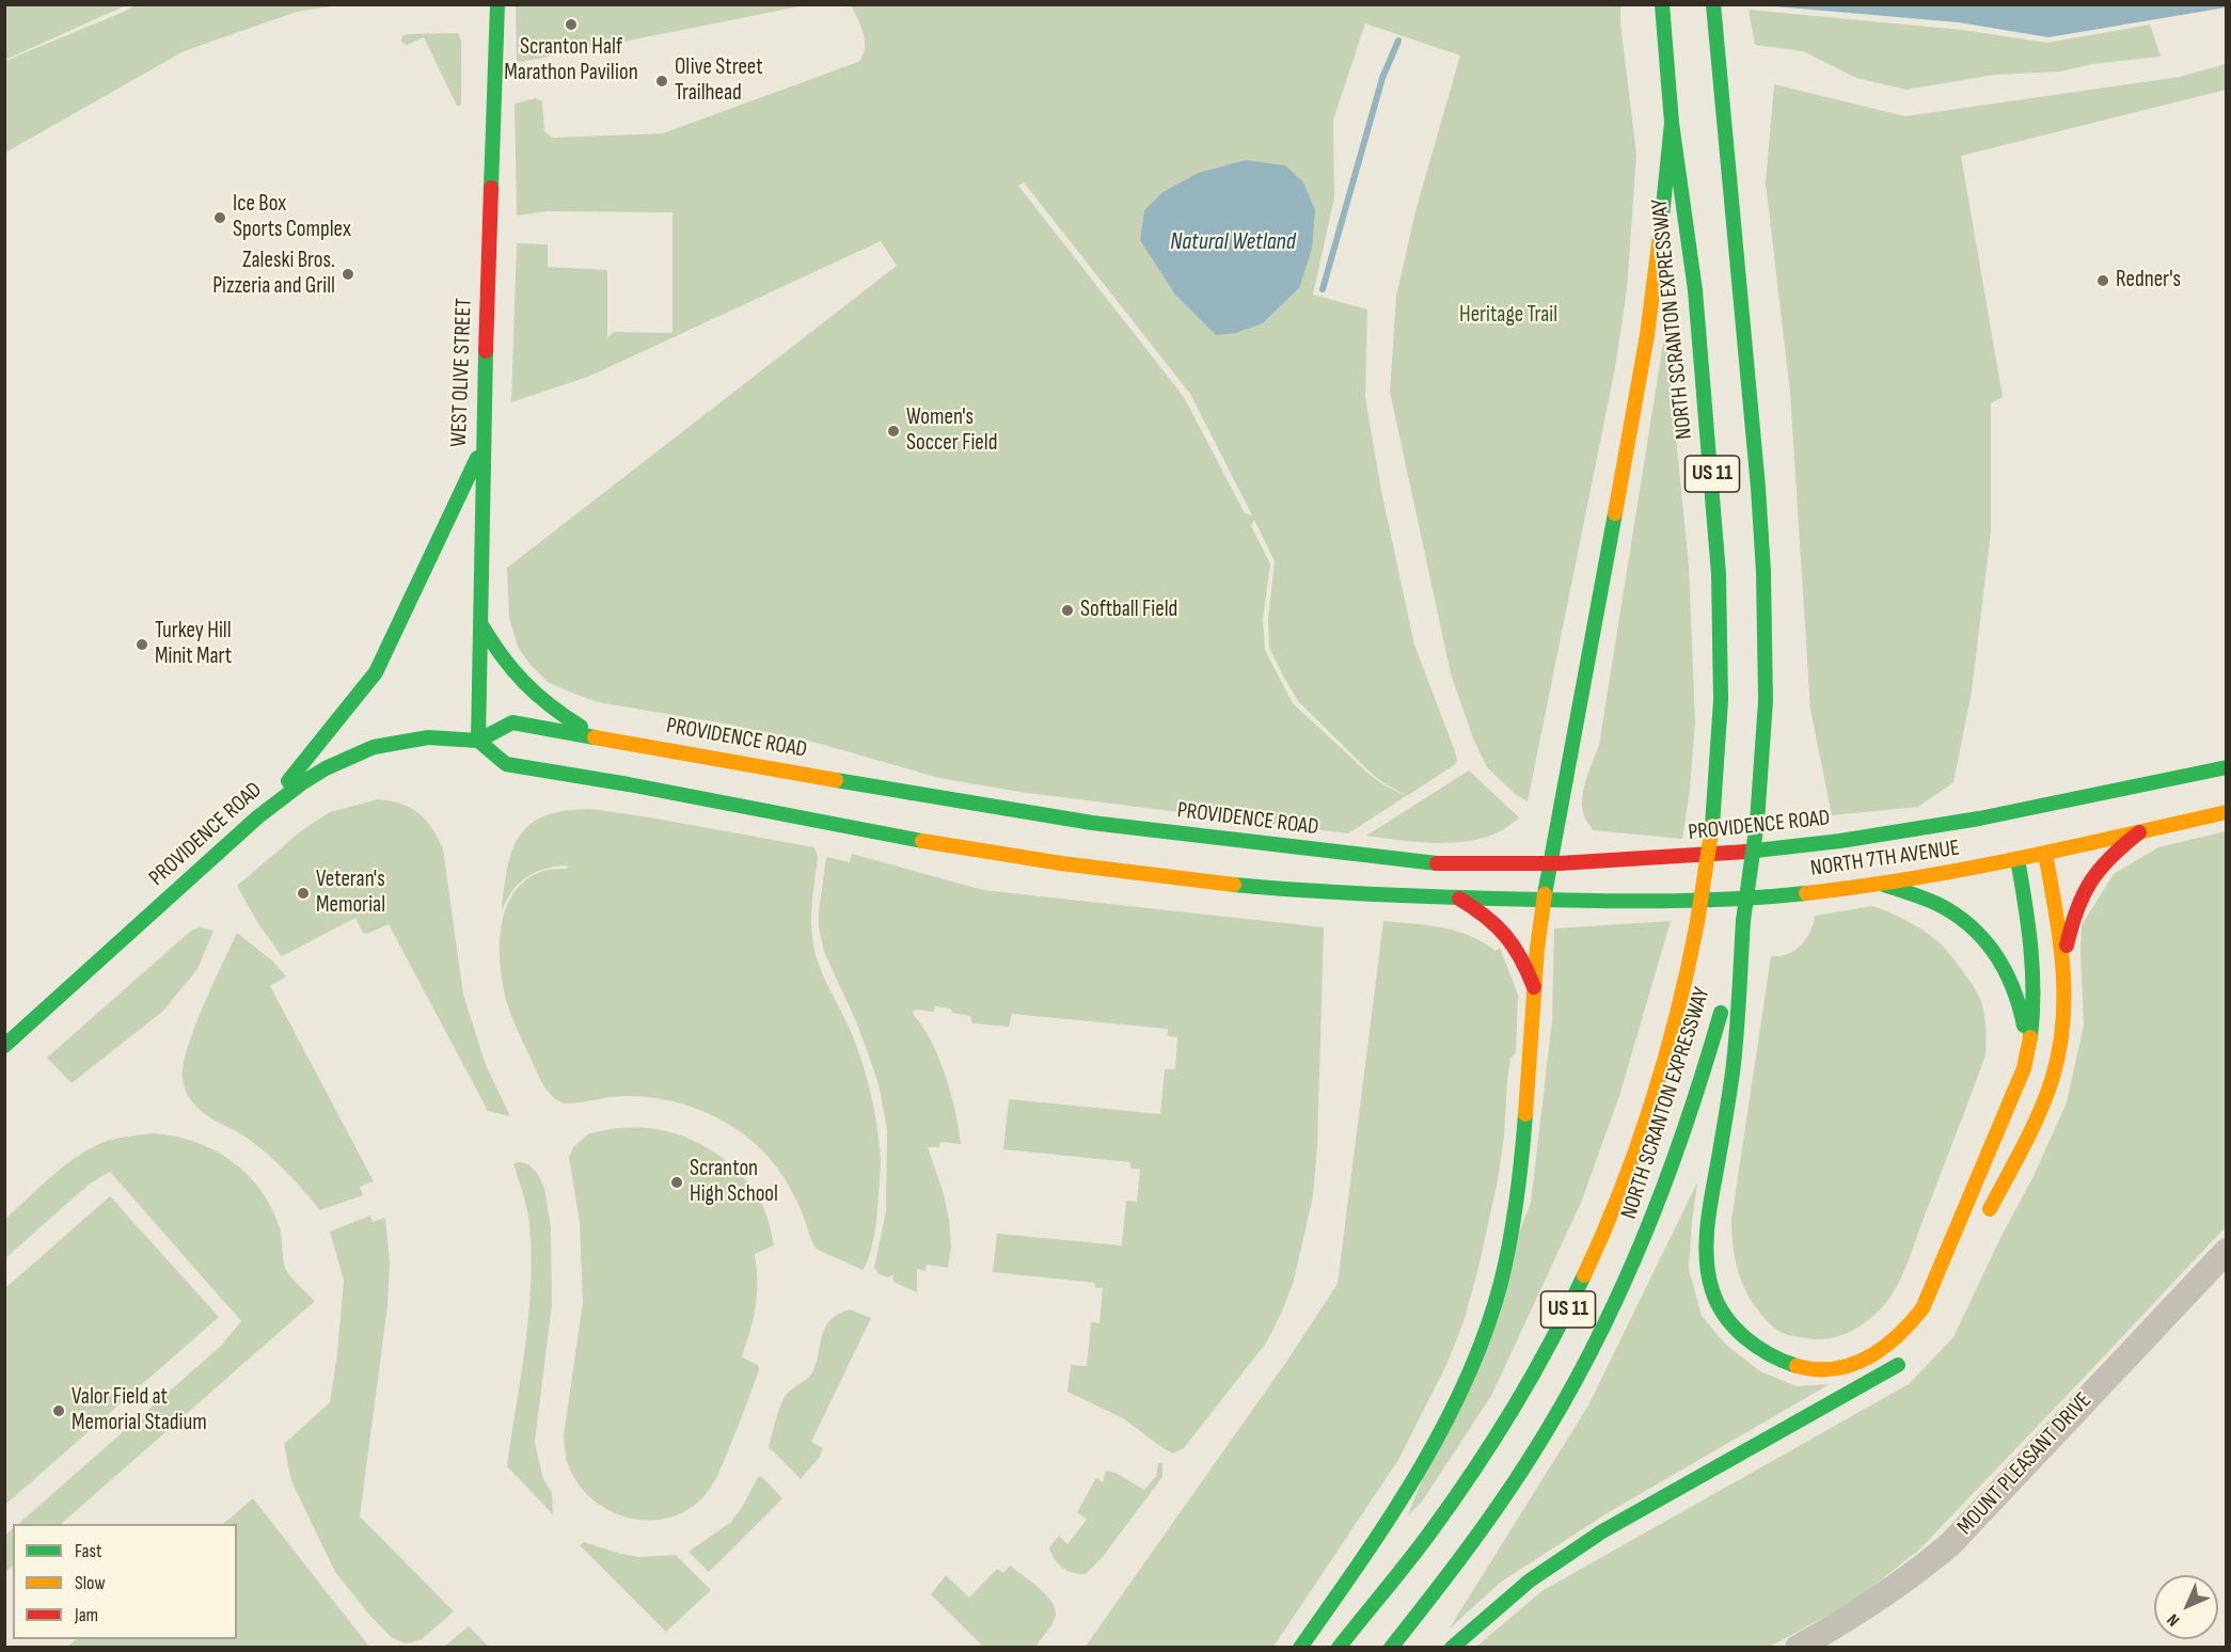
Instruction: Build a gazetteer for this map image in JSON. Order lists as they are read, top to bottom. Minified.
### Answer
{"streets":{"main road":["NORTH SCRANTON EXPRESSWAY","WEST OLIVE STREET","US 11","PROVIDENCE ROAD","NORTH 7TH AVENUE"],"street":["MOUNT PLEASANT DRIVE"]},"crossings":[["WEST OLIVE STREET","PROVIDENCE ROAD"]],"water":["Natural Wetland"],"parks":["Heritage Trail"],"places":["Scranton Half Marathon Pavilion","Olive Street Trailhead","Ice Box Sports Complex","Zaleski Bros. Pizzeria and Grill","Redner's","Women's Soccer Field","Softball Field","Turkey Hill Minit Mart","Veteran's Memorial","Scranton High School","Valor Field at Memorial Stadium"],"legend":["Fast","Slow","Jam"],"north":"bottom left"}
